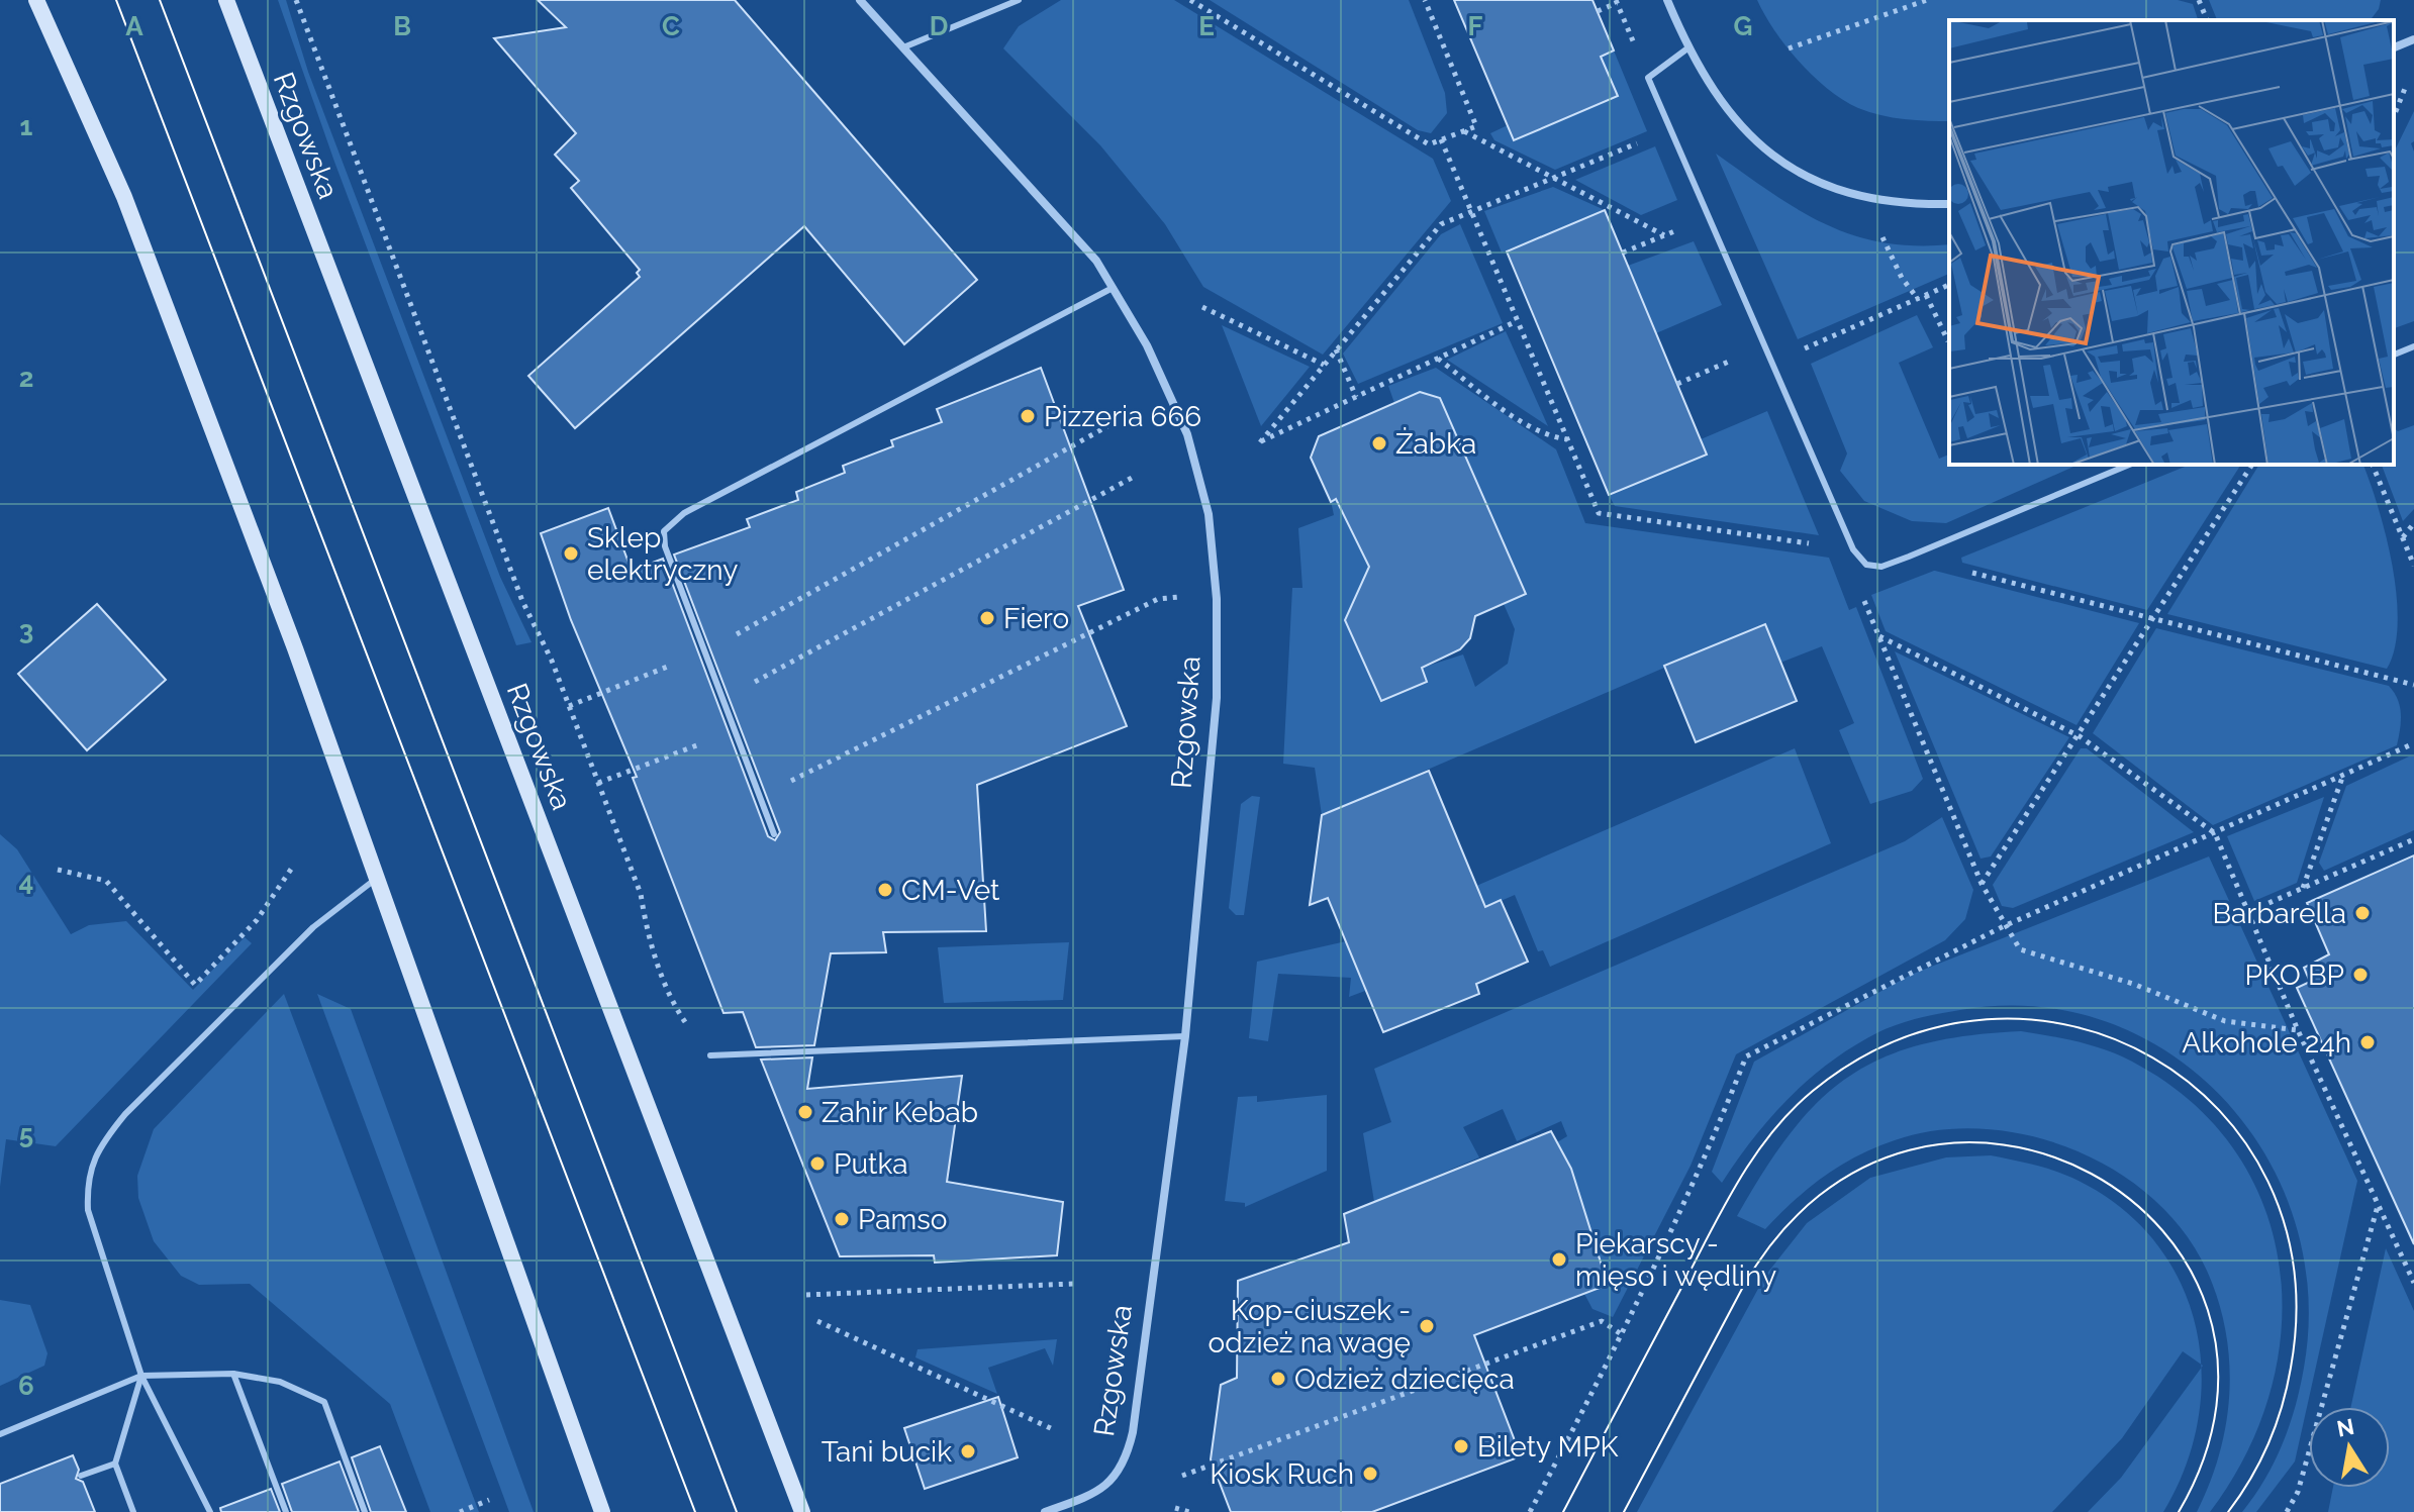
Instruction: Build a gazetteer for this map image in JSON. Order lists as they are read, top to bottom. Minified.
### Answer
{"streets":{"main road":["Rzgowska"]},"places":["Pizzeria 666","Żabka","Sklep elektryczny","Fiero","CM-Vet","Barbarella","PKO BP","Alkohole 24h","Zahir Kebab","Putka","Pamso","Piekarscy - mięso i wędliny","Kop-ciuszek - odzież na wagę","Odzież dziecięca","Bilety MPK","Tani bucik","Kiosk Ruch"],"north":"top","grid":{"columns":["A","B","C","D","E","F","G"],"rows":["1","2","3","4","5","6"]}}
